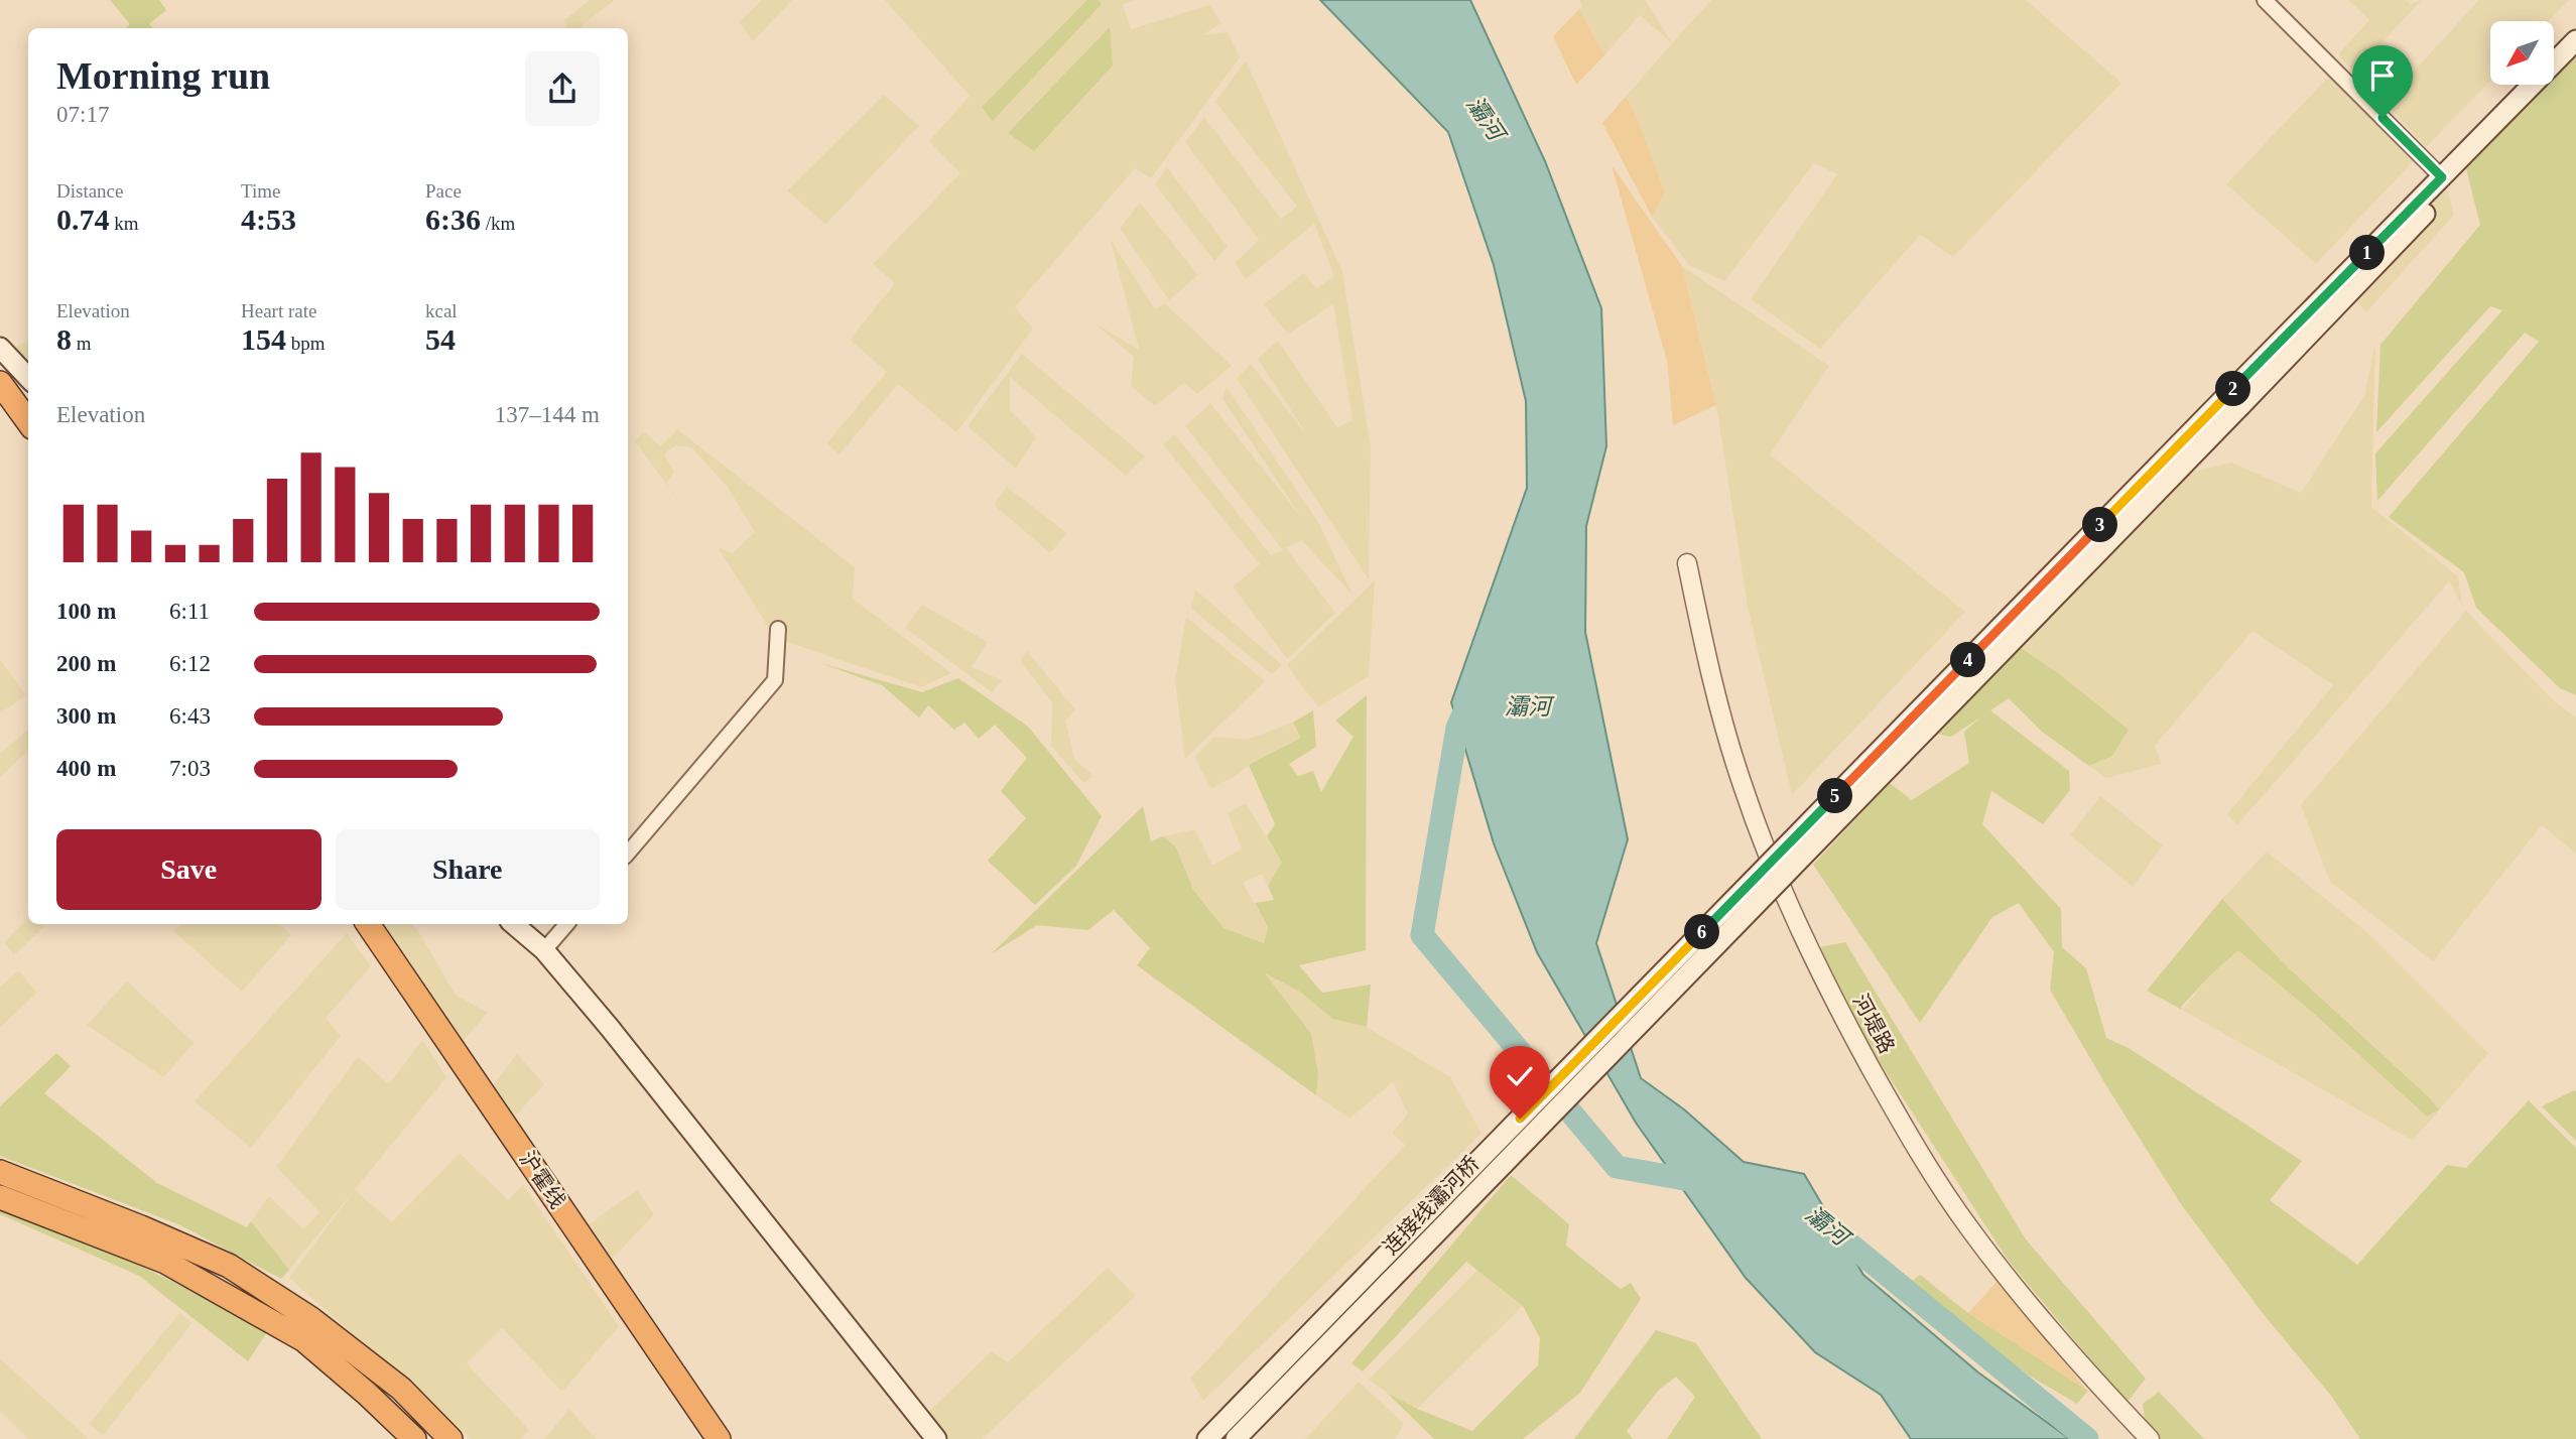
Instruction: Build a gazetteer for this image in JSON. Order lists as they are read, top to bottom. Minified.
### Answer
{"streets":{"highway":["沪霍线"],"main road":["连接线灞河桥"],"street":["河堤路"]},"water":["灞河"],"north":"bottom left","page":{"heading":["Morning run","07:17"],"stats":[["Distance","0.74 km"],["Time","4:53"],["Pace","6:36 /km"],["Elevation","8 m"],["Heart rate","154 bpm"],["kcal","54"]],"pins":["1","2","3","4","5","6"],"chart":["Elevation","137–144 m"],"list":[{"name":"100 m","note":"6:11"},{"name":"200 m","note":"6:12"},{"name":"300 m","note":"6:43"},{"name":"400 m","note":"7:03"}],"buttons":["Save","Share"]}}
